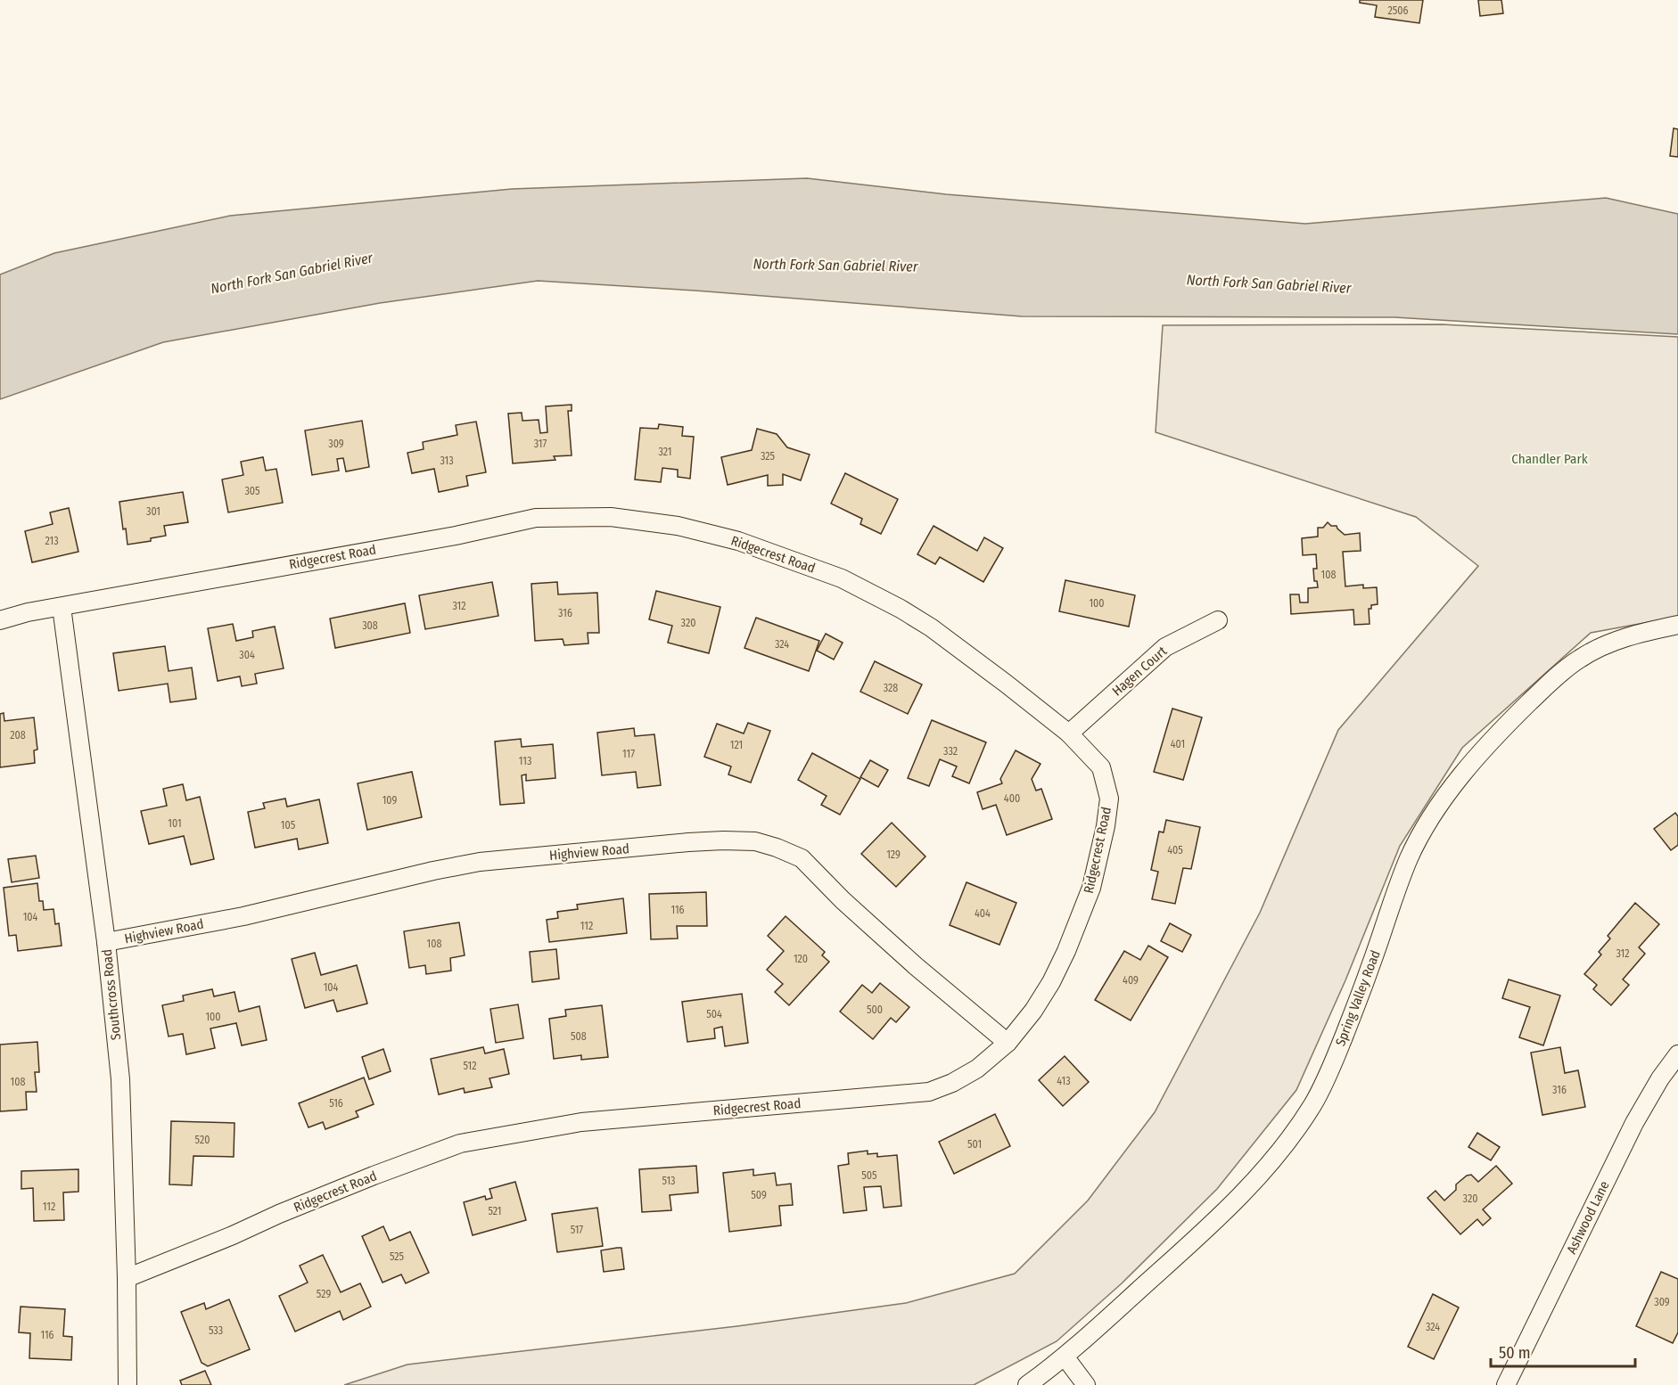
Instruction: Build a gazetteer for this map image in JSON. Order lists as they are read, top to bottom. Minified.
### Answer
{"streets":{"street":["Ridgecrest Road","Hagen Court","Highview Road","Southcross Road","Spring Valley Road","Ashwood Lane"]},"crossings":[["Ridgecrest Road","Hagen Court"],["Ridgecrest Road","Highview Road"],["Ridgecrest Road","Southcross Road"],["Highview Road","Southcross Road"]],"water":["North Fork San Gabriel River"],"parks":["Chandler Park"],"house_numbers":["2506","309","317","321","325","313","305","301","213","108","100","312","316","320","308","324","304","328","208","401","121","332","117","113","400","109","101","105","405","129","116","404","104","112","108","312","120","409","104","500","504","100","508","512","413","108","316","516","520","501","505","513","509","320","112","521","517","525","529","309","324","533","116"],"scale_bar":"50 m"}
